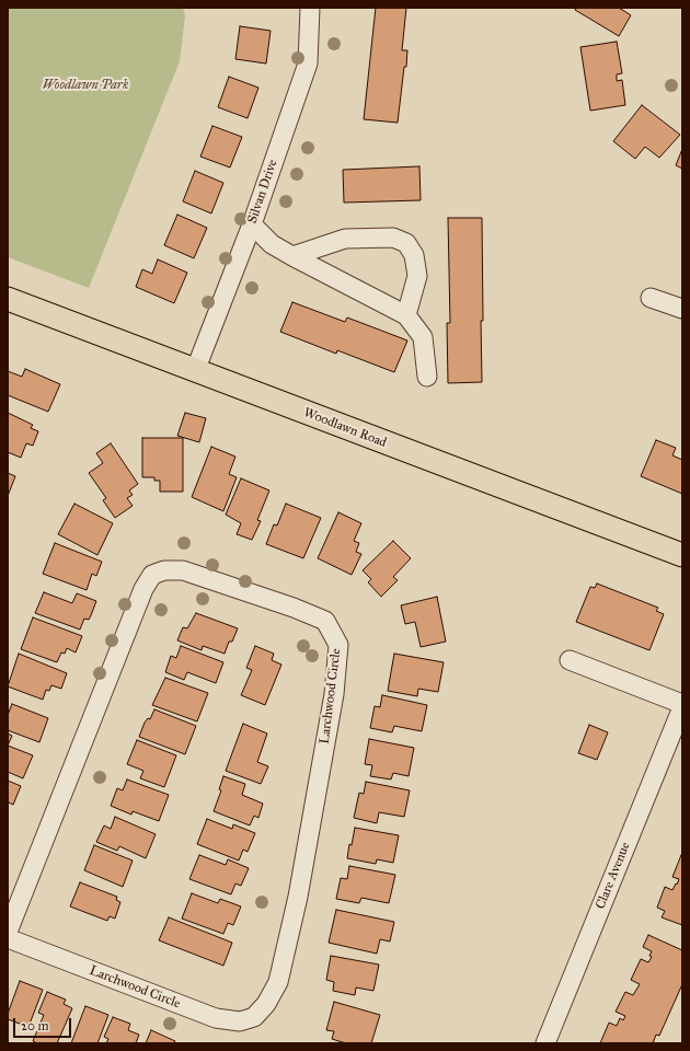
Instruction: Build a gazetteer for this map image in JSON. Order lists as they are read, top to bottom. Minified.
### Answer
{"streets":{"main road":["Woodlawn Road"],"street":["Silvan Drive","Larchwood Circle","Clare Avenue"]},"crossings":[["Silvan Drive","Woodlawn Road"]],"parks":["Woodlawn Park"],"scale_bar":"20 m"}
